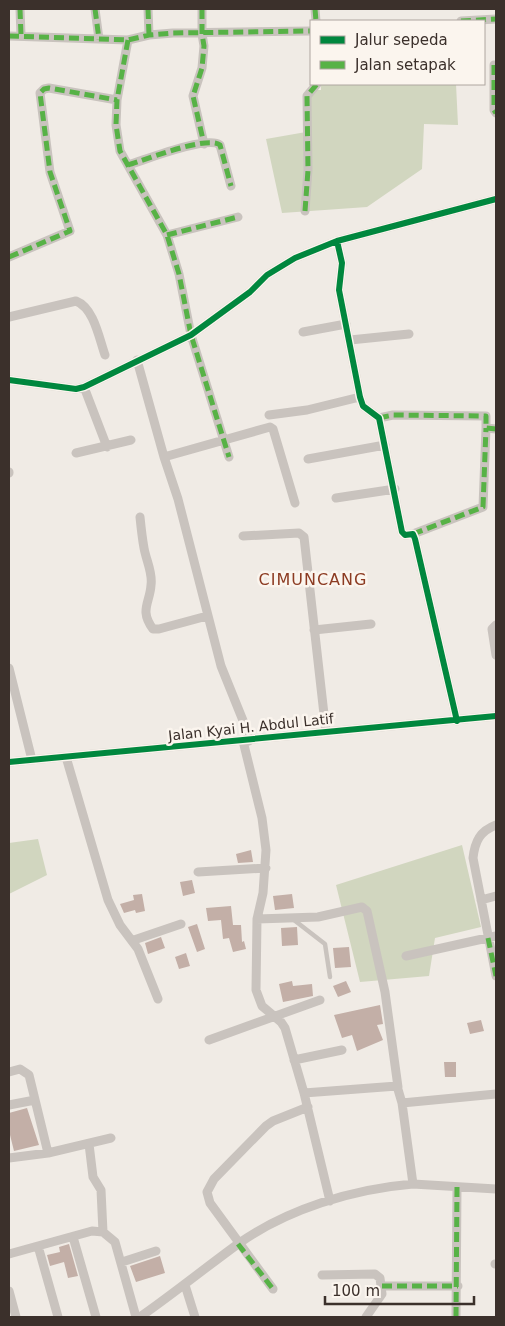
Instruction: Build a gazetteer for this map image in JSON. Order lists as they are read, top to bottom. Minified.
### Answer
{"streets":{"street":["Jalan Kyai H. Abdul Latif"]},"districts":["CIMUNCANG"],"legend":["Jalur sepeda","Jalan setapak"],"scale_bar":"100 m"}
